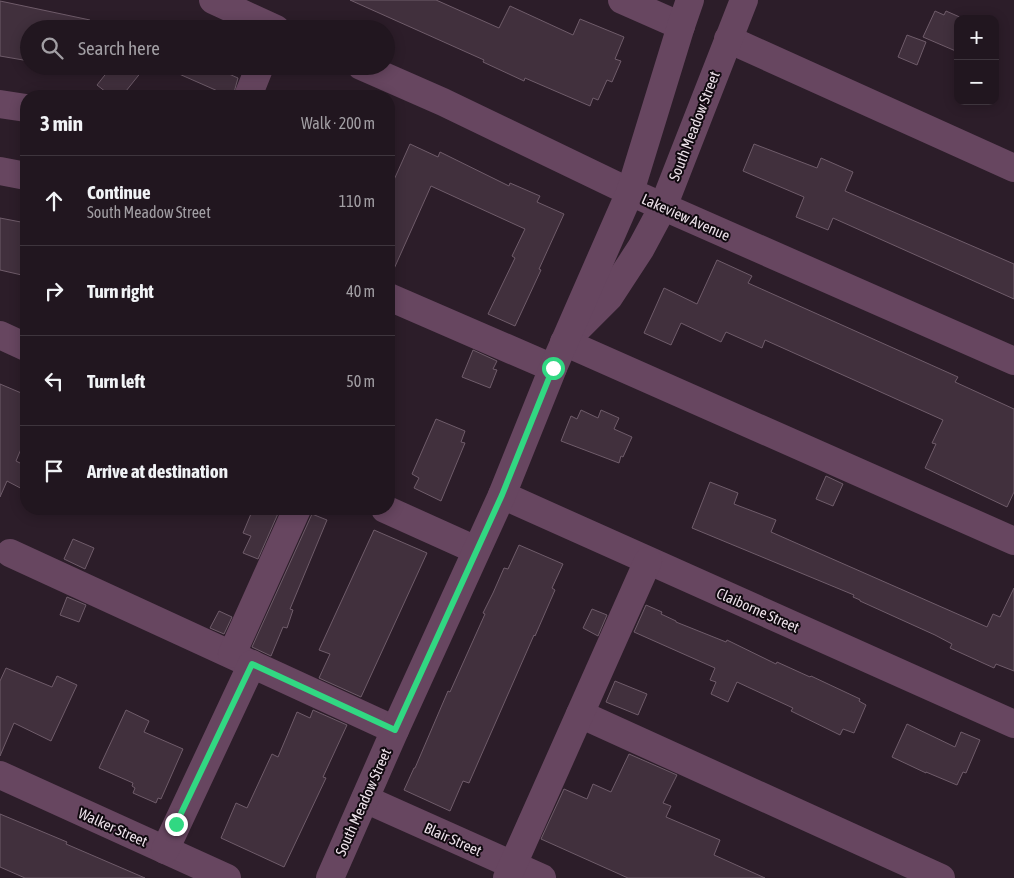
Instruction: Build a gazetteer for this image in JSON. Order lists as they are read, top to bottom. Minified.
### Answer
{"streets":{"street":["South Meadow Street","Lakeview Avenue","Claiborne Street","Walker Street","Blair Street"]},"crossings":[["South Meadow Street","Lakeview Avenue"],["South Meadow Street","Claiborne Street"],["South Meadow Street","Blair Street"]],"page":{"map_buttons":["+","−"],"search":"Search here","heading":["3 min","Walk · 200 m"],"list":[["Continue","South Meadow Street","110 m"],["Turn right","40 m"],["Turn left","50 m"],"Arrive at destination"]}}
